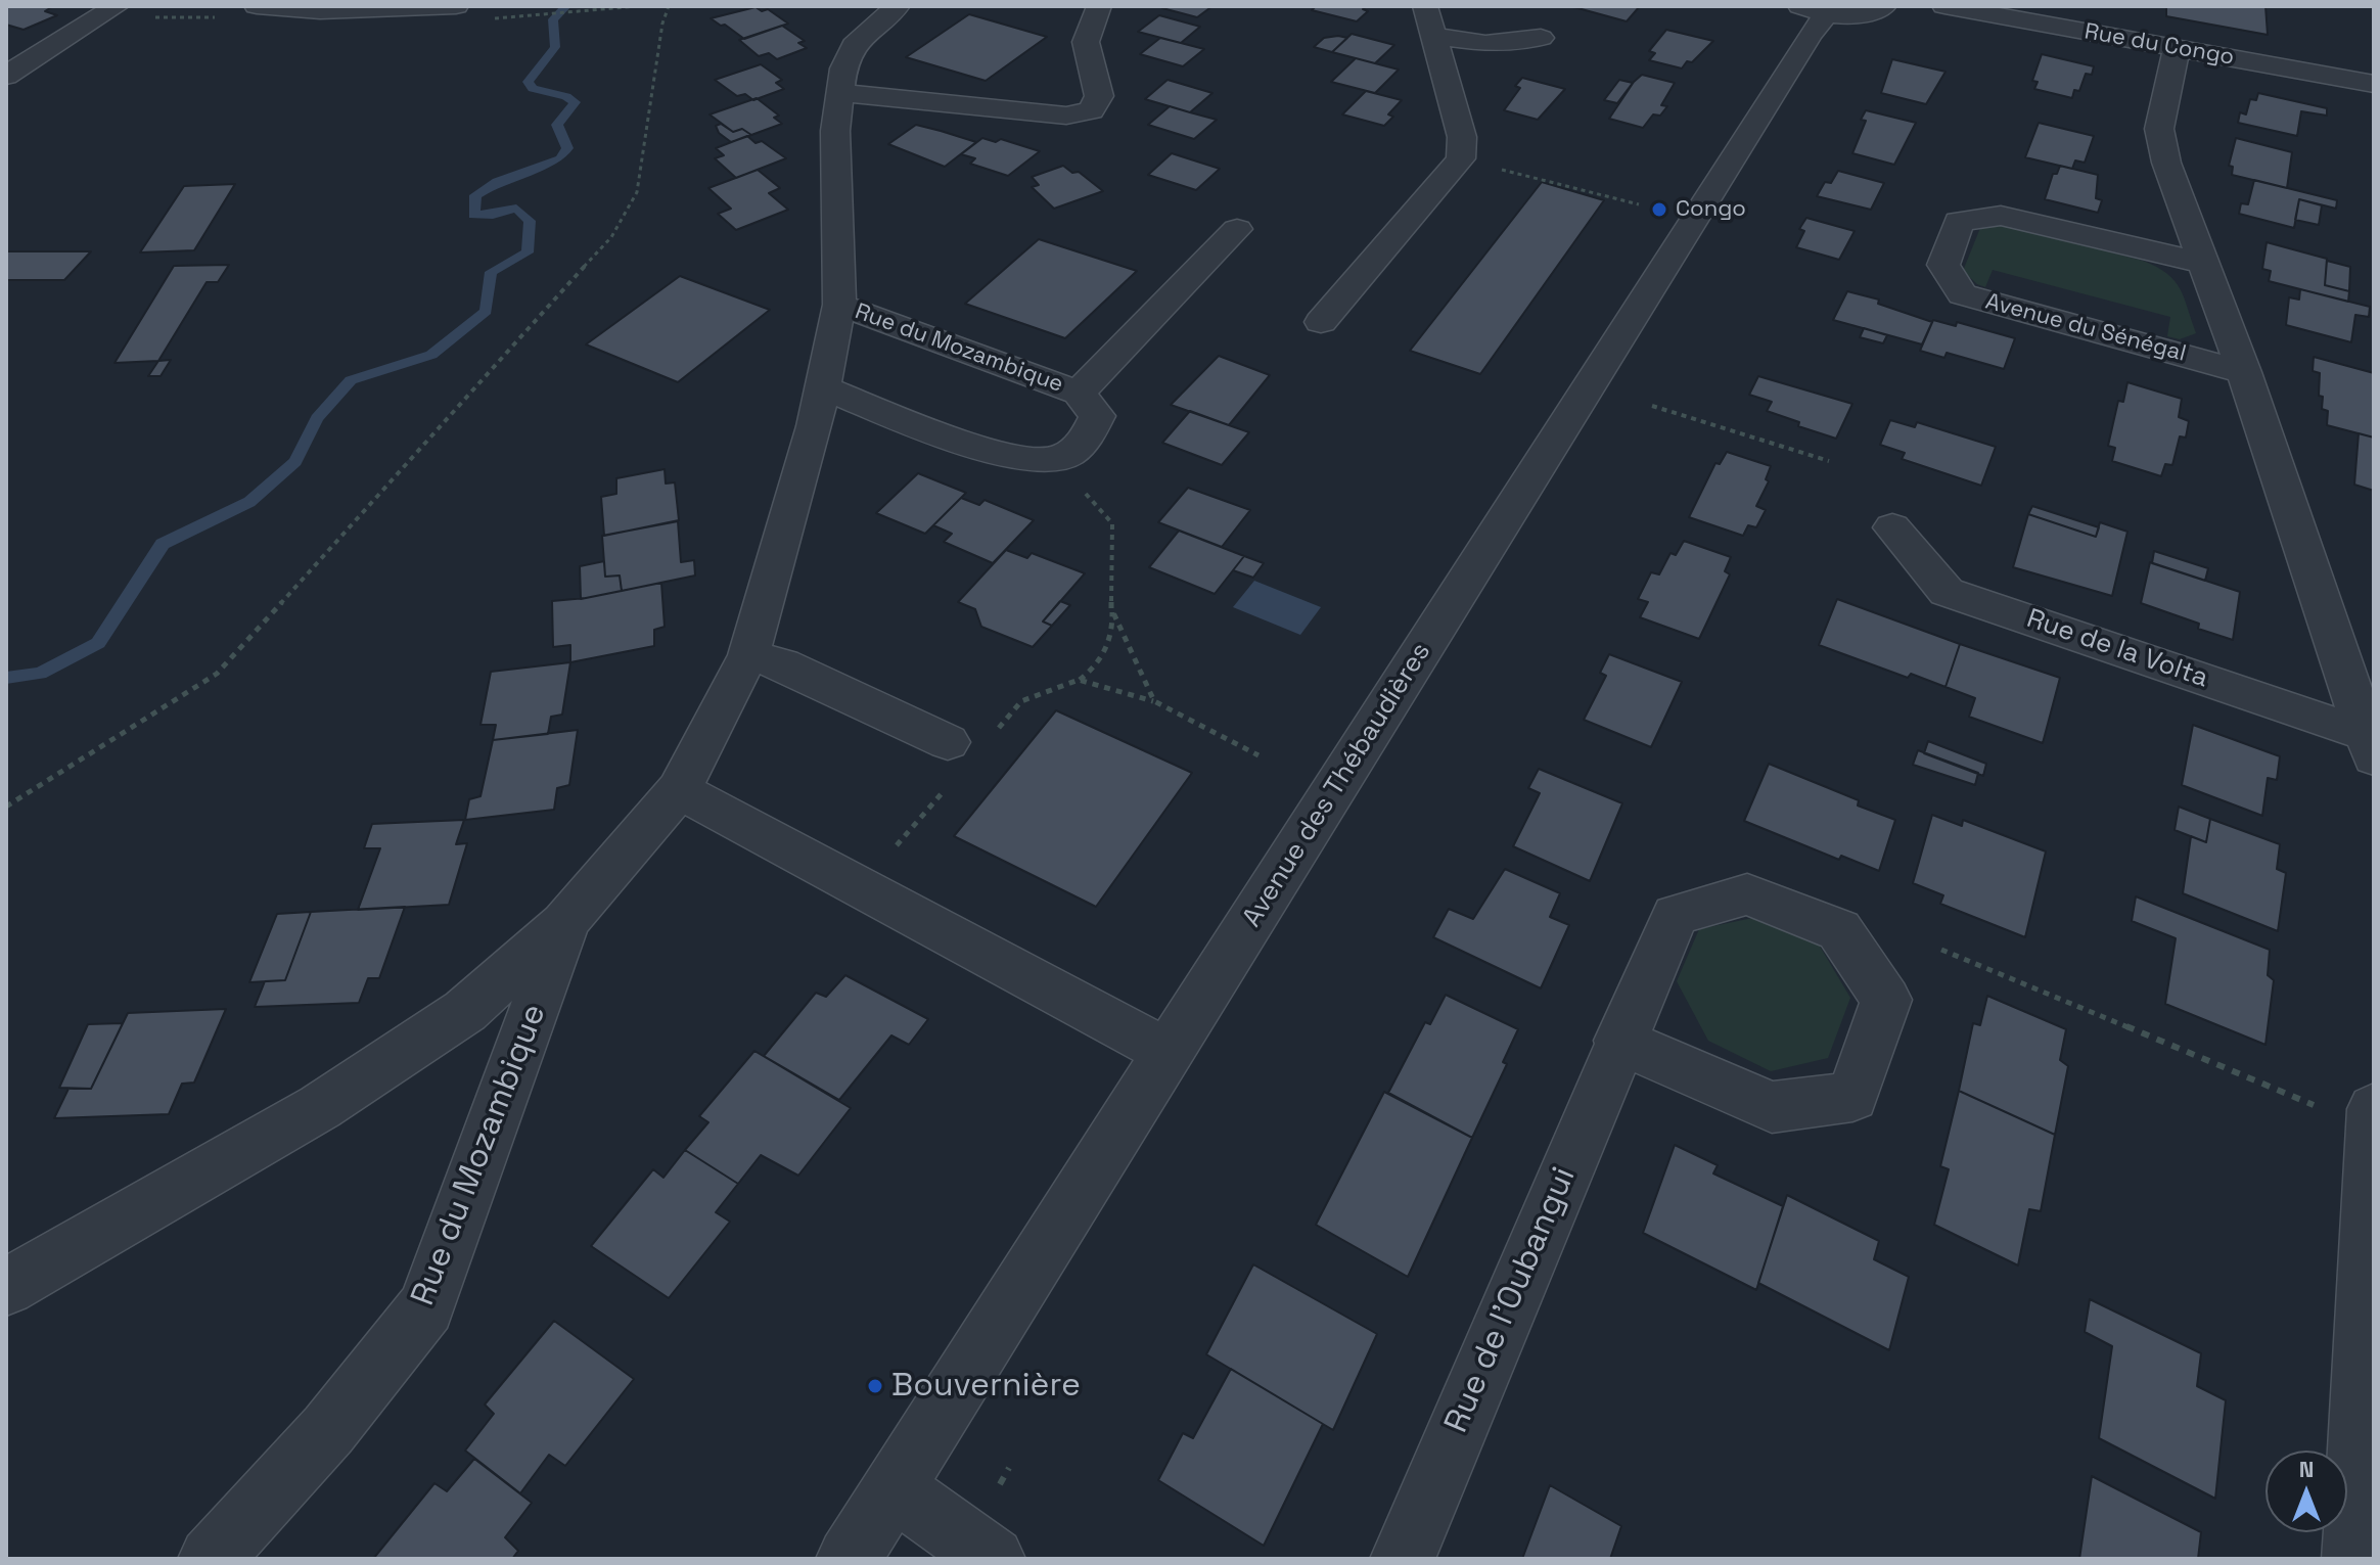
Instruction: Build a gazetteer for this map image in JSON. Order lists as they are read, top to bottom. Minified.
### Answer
{"streets":{"street":["Rue du Congo","Avenue du Sénégal","Rue du Mozambique","Rue de la Volta","Avenue des Thébaudières","Rue de l'Oubangui"]},"places":["Congo","Bouvernière"],"north":"top"}
